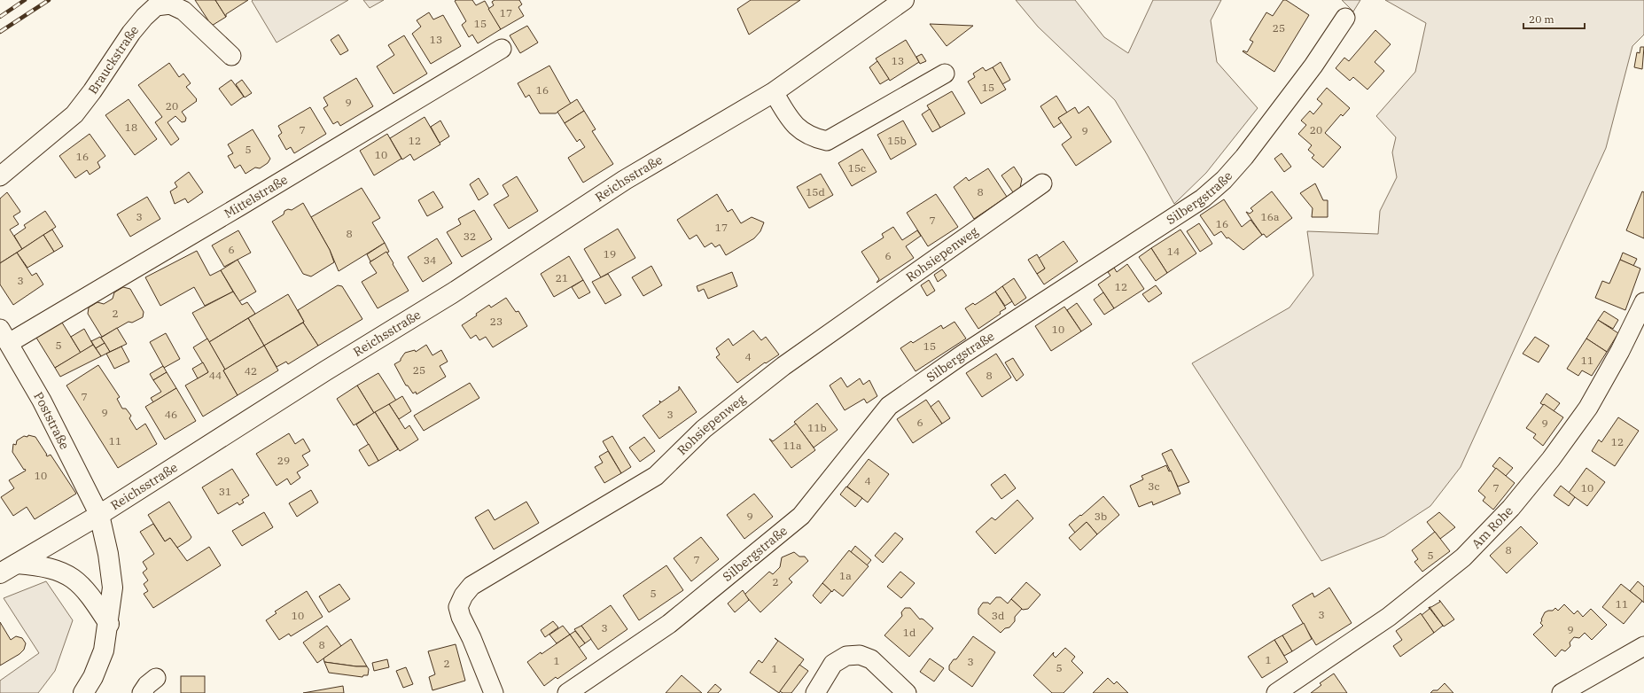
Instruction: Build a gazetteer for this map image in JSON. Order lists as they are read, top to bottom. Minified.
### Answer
{"streets":{"main road":["Reichsstraße"],"street":["Brauckstraße","Mittelstraße","Silbergstraße","Rohsiepenweg","Poststraße","Am Rohe"]},"crossings":[["Reichsstraße","Poststraße"],["Mittelstraße","Poststraße"]],"house_numbers":["17","15","25","13","13","15","16","9","20","18","7","20","9","12","15b","5","10","16","15c","15d","8","3","16a","7","16","17","8","32","6","14","19","6","34","21","3","12","2","23","10","5","15","4","11","25","42","44","8","7","9","46","3","6","9","11b","11","12","11a","29","10","4","3c","7","10","31","9","3b","8","5","7","1a","2","5","11","3","10","3d","3","9","1d","8","1","1","3","2","5","1"],"scale_bar":"20 m"}
